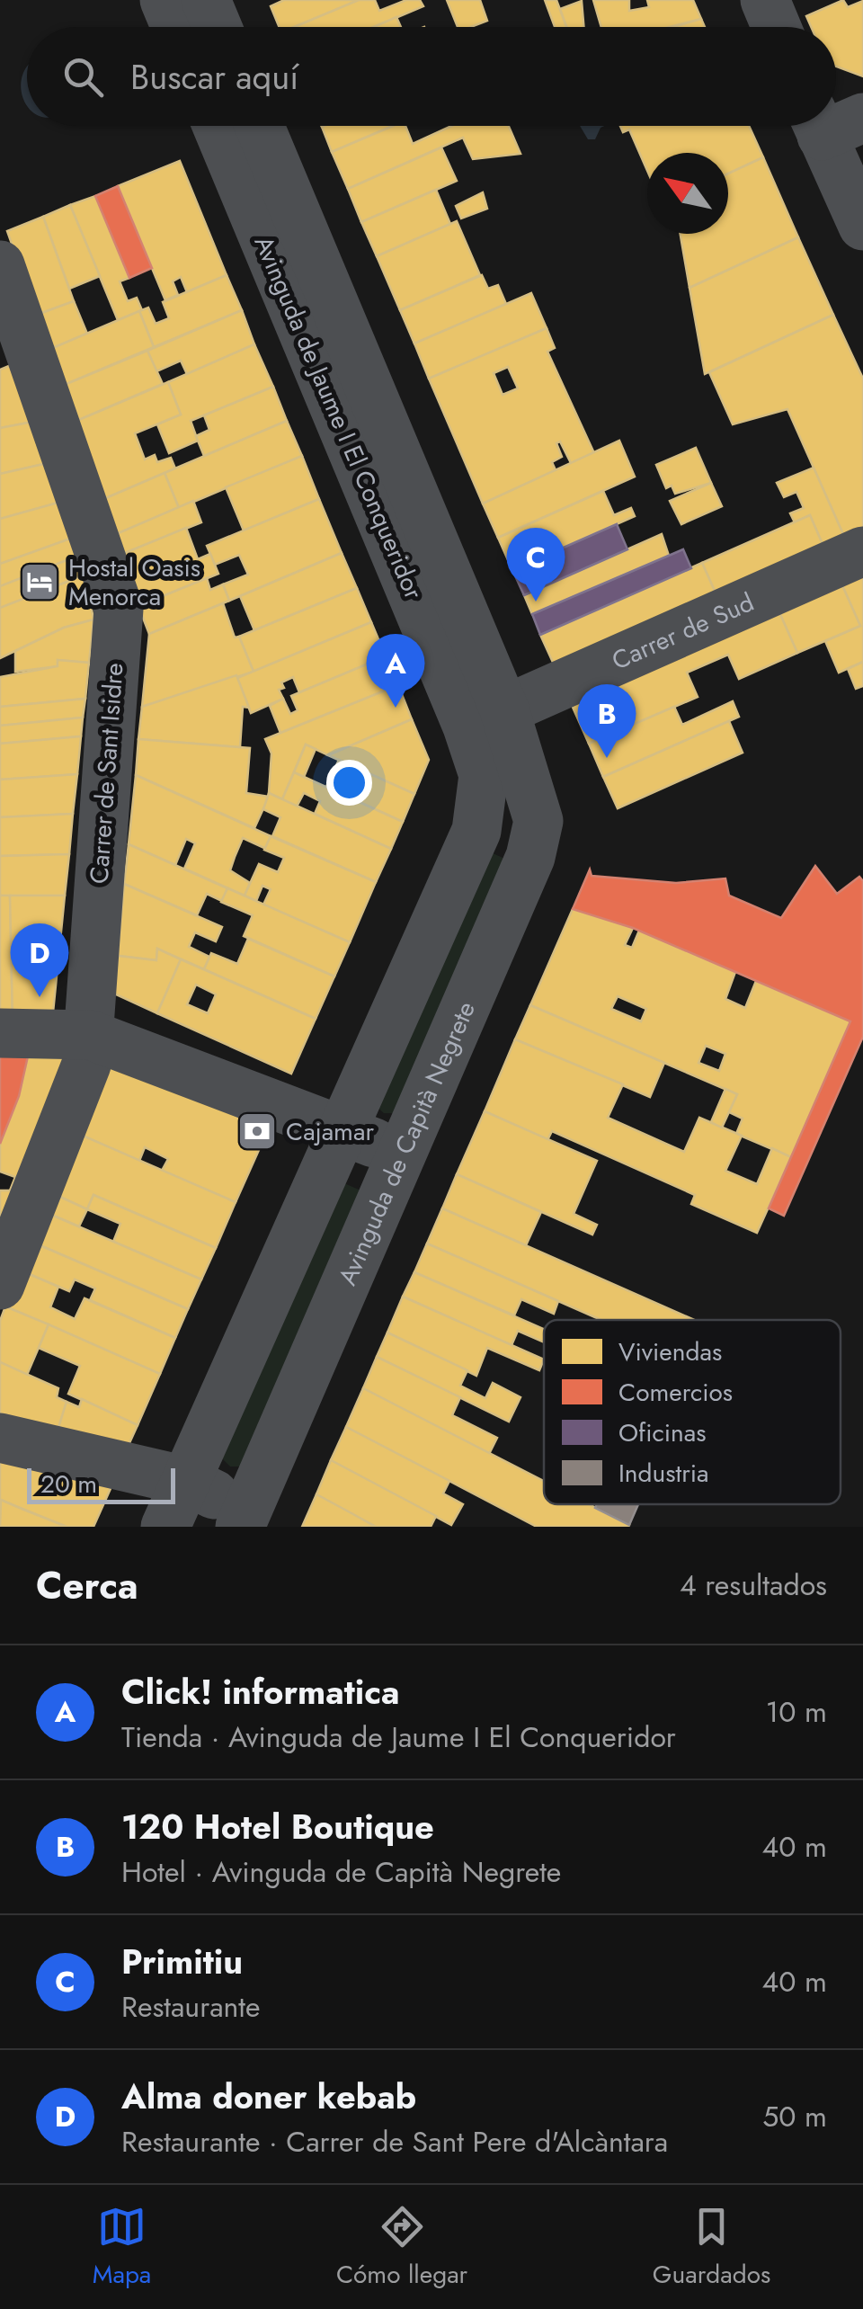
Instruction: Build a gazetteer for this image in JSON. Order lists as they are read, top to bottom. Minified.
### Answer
{"streets":{"street":["Avinguda de Jaume I El Conqueridor","Carrer de Sud","Carrer de Sant Isidre","Avinguda de Capità Negrete"]},"crossings":[["Avinguda de Jaume I El Conqueridor","Carrer de Sud"],["Avinguda de Jaume I El Conqueridor","Avinguda de Capità Negrete"]],"places":{"hotel":["Hostal Oasis Menorca"],"bank":["Cajamar"]},"legend":["Viviendas","Comercios","Oficinas","Industria"],"scale_bar":"20 m","north":"top left","page":{"search":"Buscar aquí","pins":["C","A","B","D"],"scale":"20 m","heading":["Cerca","4 resultados"],"list":[{"mark":"A","name":"Click! informatica","note":"Tienda · Avinguda de Jaume I El Conqueridor","value":"10 m"},{"mark":"B","name":"120 Hotel Boutique","note":"Hotel · Avinguda de Capità Negrete","value":"40 m"},{"mark":"C","name":"Primitiu","note":"Restaurante","value":"40 m"},{"mark":"D","name":"Alma doner kebab","note":"Restaurante · Carrer de Sant Pere d'Alcàntara","value":"50 m"}],"nav":["Mapa","Cómo llegar","Guardados"]}}
